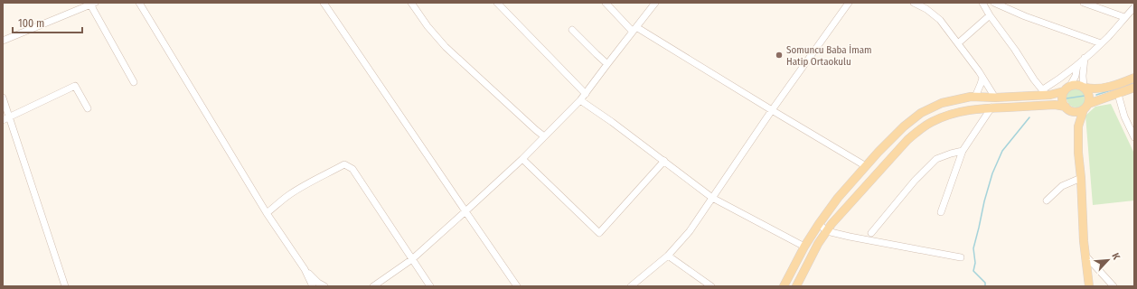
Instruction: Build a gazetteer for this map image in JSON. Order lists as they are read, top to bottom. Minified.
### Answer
{"places":["Somuncu Baba İmam Hatip Ortaokulu"],"scale_bar":"100 m","north":"top right"}
